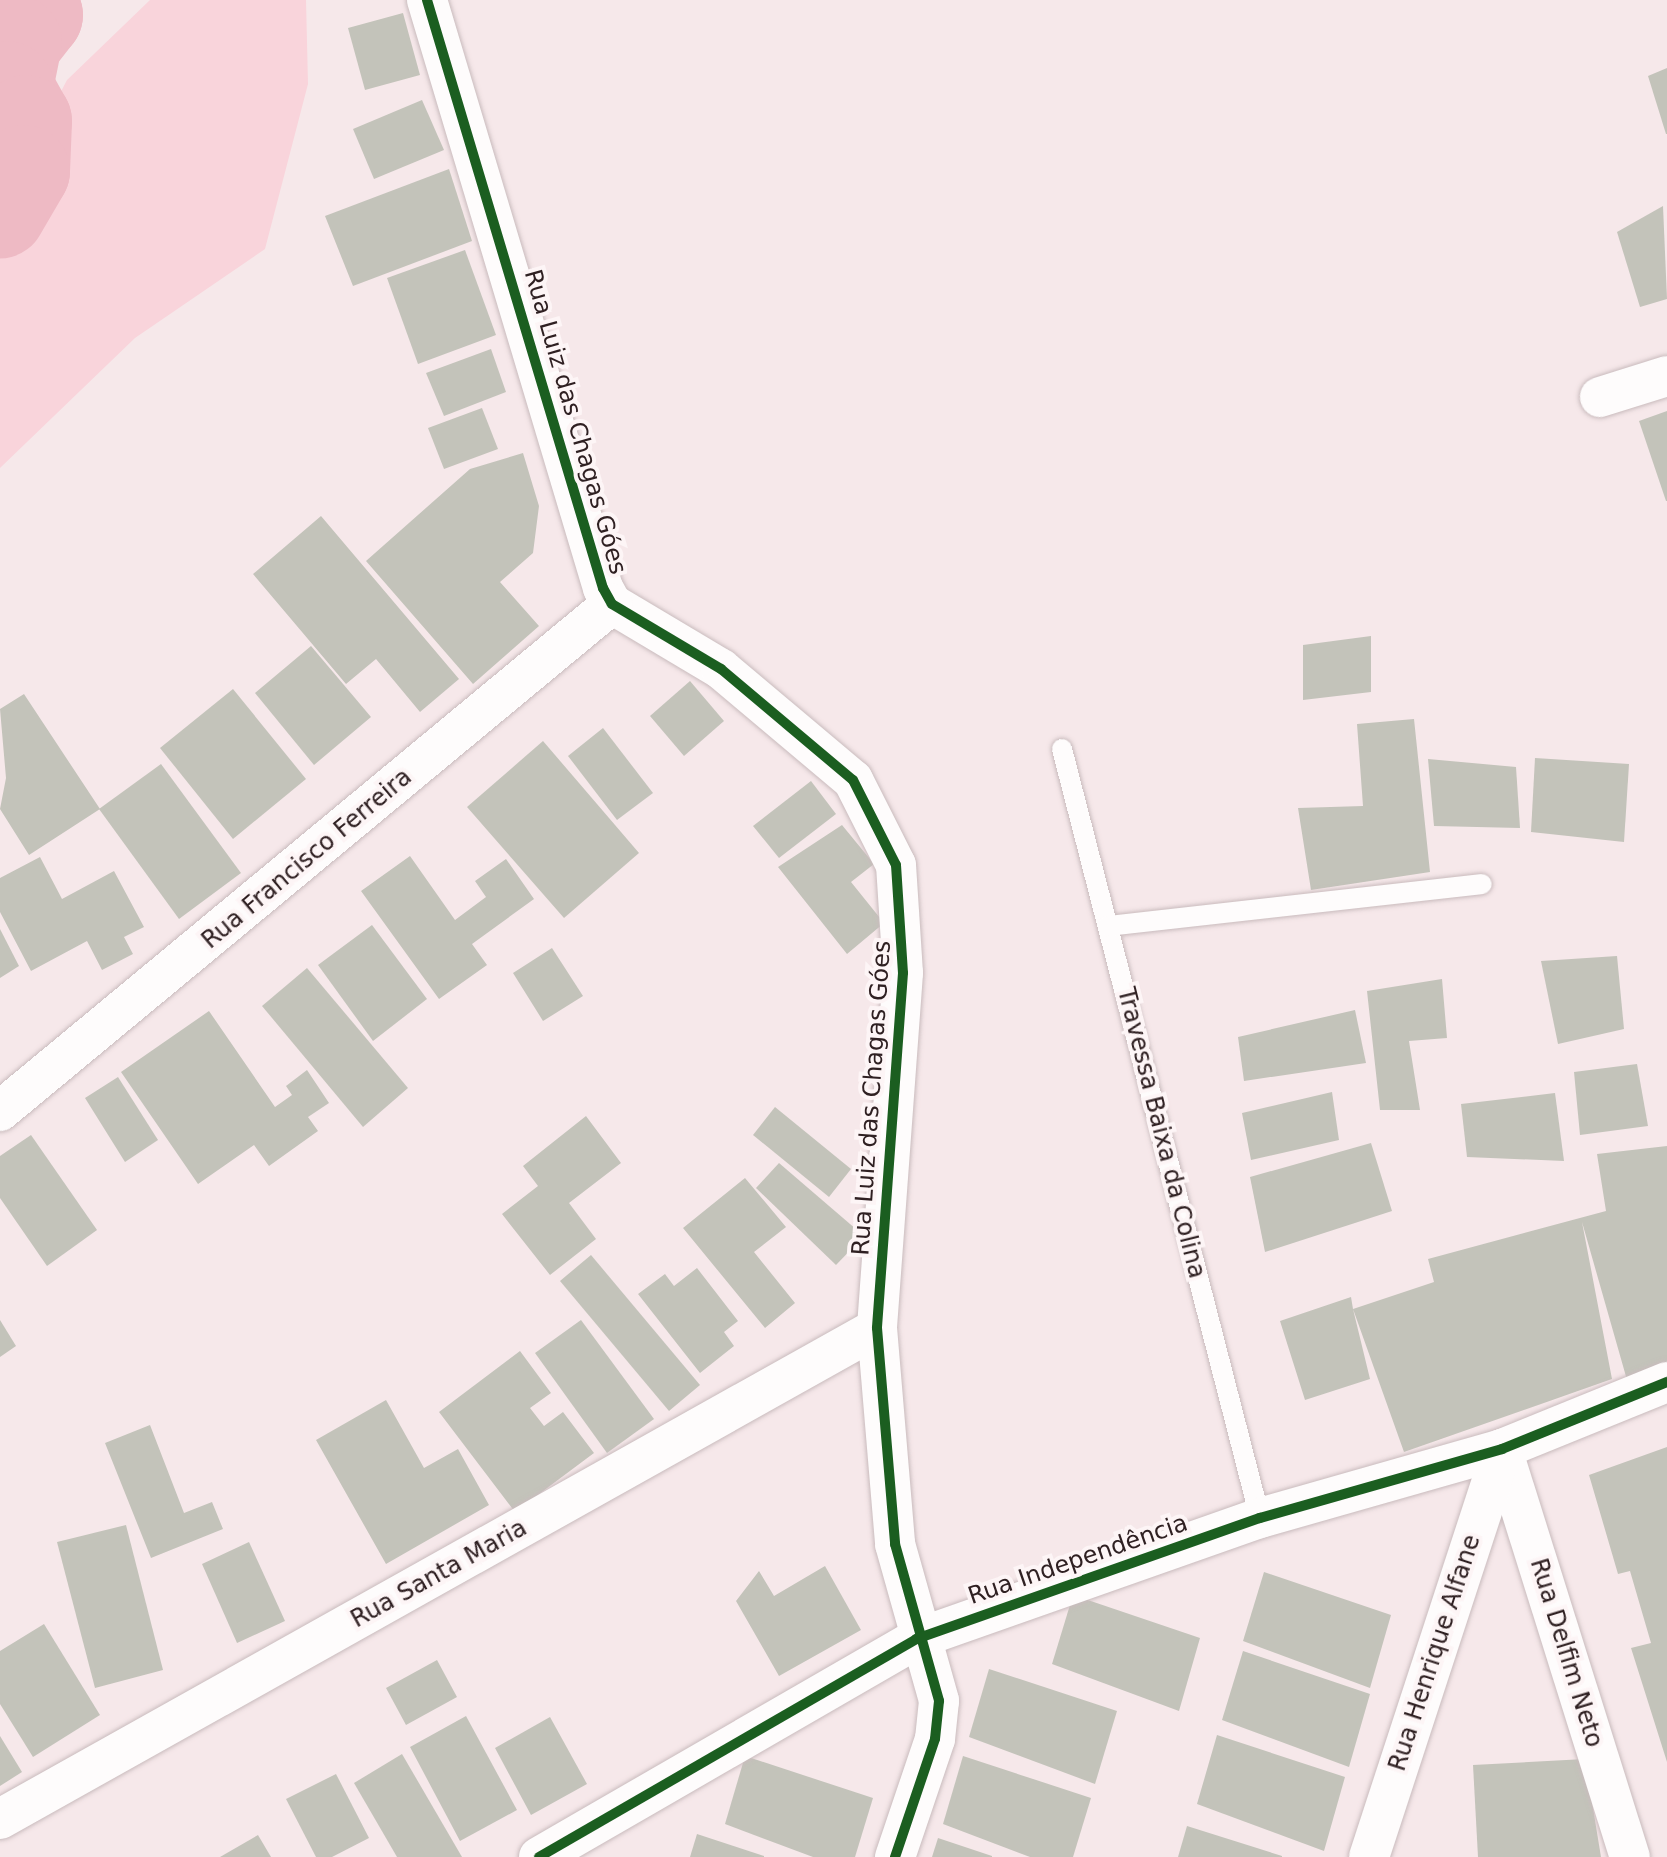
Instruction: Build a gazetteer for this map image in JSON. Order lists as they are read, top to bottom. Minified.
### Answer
{"streets":{"street":["Rua Luiz das Chagas Góes","Rua Francisco Ferreira","Rua Independência","Rua Santa Maria","Rua Henrique Alfane","Rua Delfim Neto"],"lane":["Travessa Baixa da Colina"]},"crossings":[["Rua Luiz das Chagas Góes","Rua Francisco Ferreira"],["Rua Luiz das Chagas Góes","Rua Independência"],["Rua Luiz das Chagas Góes","Rua Santa Maria"],["Travessa Baixa da Colina","Rua Independência"],["Rua Independência","Rua Henrique Alfane"],["Rua Independência","Rua Delfim Neto"],["Rua Henrique Alfane","Rua Delfim Neto"]]}
